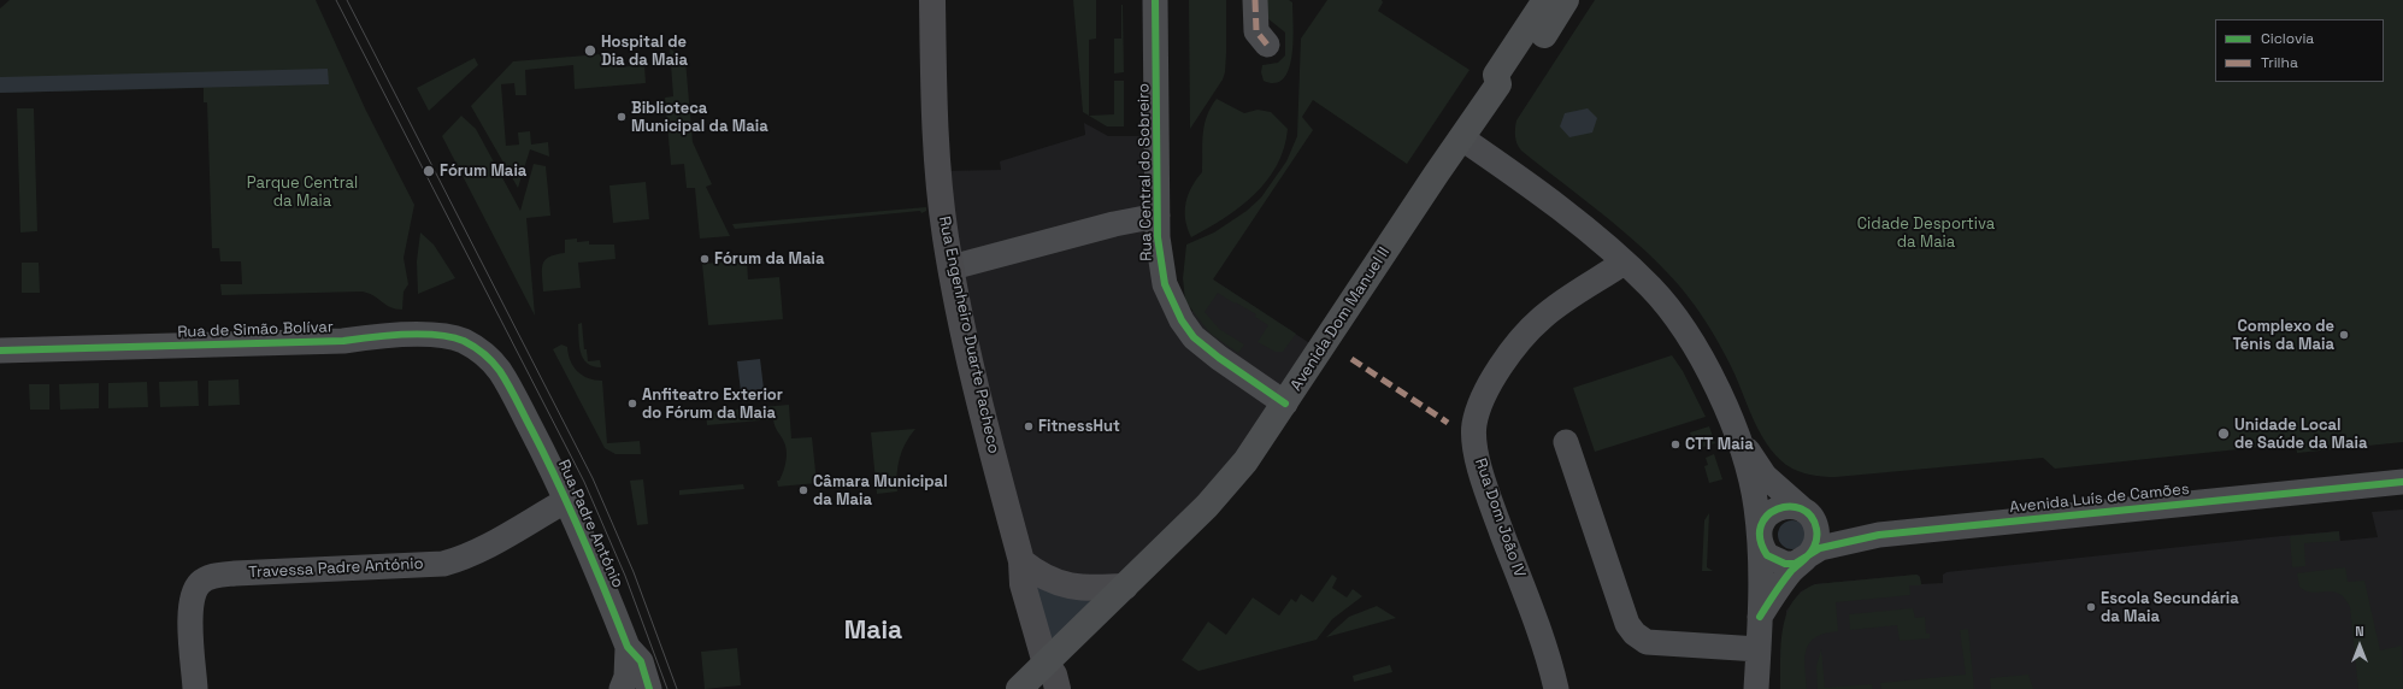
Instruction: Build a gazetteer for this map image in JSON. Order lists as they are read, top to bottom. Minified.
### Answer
{"streets":{"main road":["Avenida Dom Manuel II","Rua Engenheiro Duarte Pacheco"],"street":["Rua Central do Sobreiro","Rua de Simão Bolívar","Avenida Luís de Camões","Rua Dom João IV","Rua Padre António","Travessa Padre António"]},"crossings":[["Rua Central do Sobreiro","Avenida Dom Manuel II"],["Avenida Dom Manuel II","Rua Engenheiro Duarte Pacheco"],["Rua de Simão Bolívar","Rua Padre António"],["Rua Padre António","Travessa Padre António"]],"districts":["Maia"],"parks":["Parque Central da Maia","Cidade Desportiva da Maia"],"places":["Hospital de Dia da Maia","Biblioteca Municipal da Maia","Fórum Maia","Fórum da Maia","Complexo de Ténis da Maia","Anfiteatro Exterior do Fórum da Maia","FitnessHut","Unidade Local de Saúde da Maia","CTT Maia","Câmara Municipal da Maia","Escola Secundária da Maia"],"legend":["Ciclovia","Trilha"],"north":"top"}
